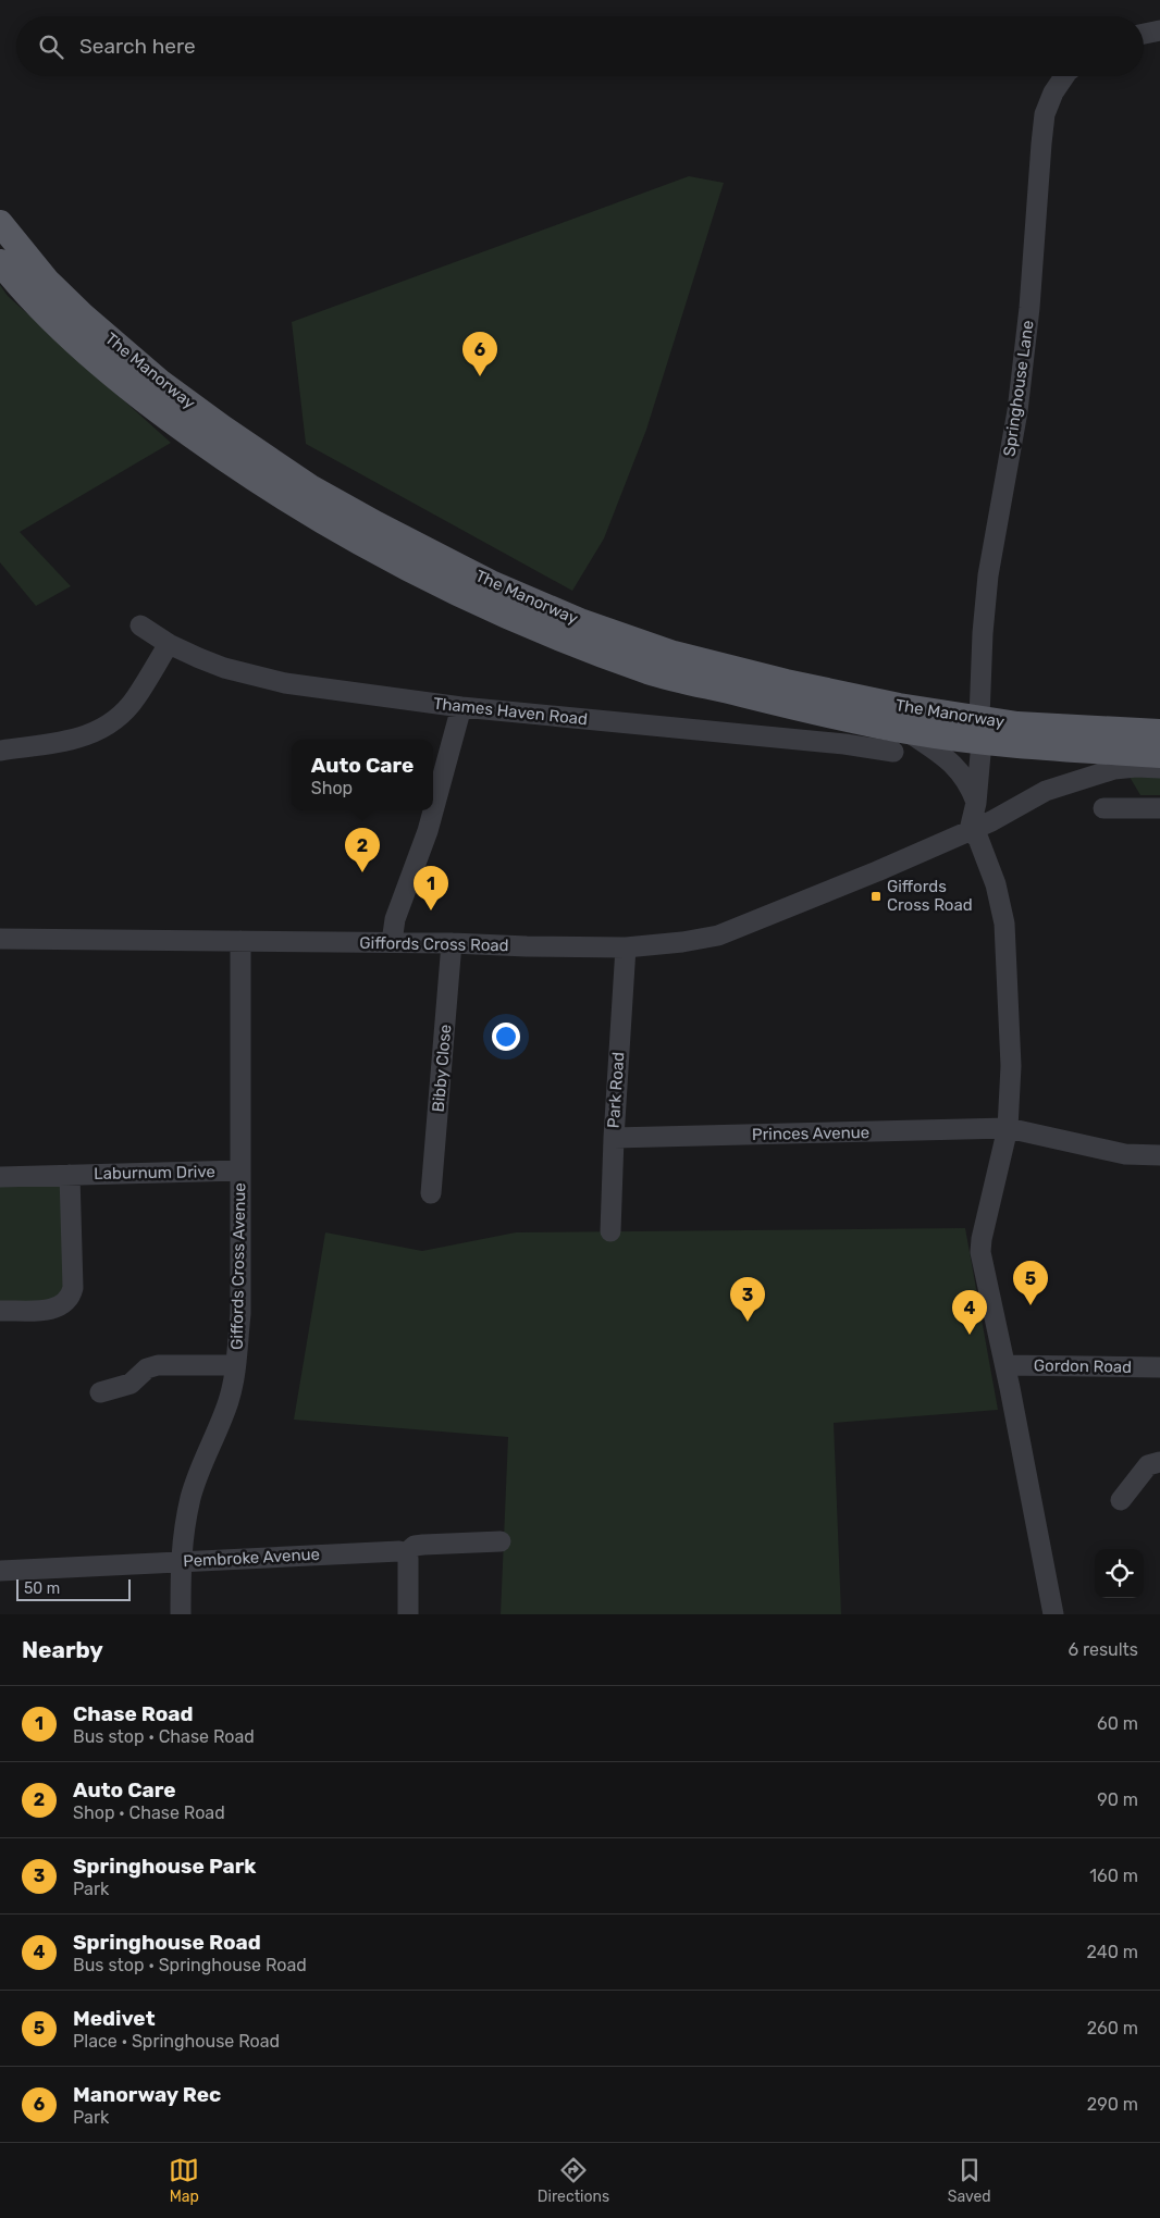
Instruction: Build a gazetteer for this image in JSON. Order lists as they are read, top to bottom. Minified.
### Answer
{"streets":{"main road":["The Manorway"],"street":["Springhouse Lane","Thames Haven Road","Giffords Cross Road","Bibby Close","Park Road","Princes Avenue","Laburnum Drive","Giffords Cross Avenue","Gordon Road","Pembroke Avenue"]},"crossings":[["The Manorway","Springhouse Lane"],["The Manorway","Thames Haven Road"],["Springhouse Lane","Giffords Cross Road"],["Giffords Cross Road","Bibby Close"],["Giffords Cross Road","Park Road"],["Giffords Cross Road","Giffords Cross Avenue"],["Park Road","Princes Avenue"],["Laburnum Drive","Giffords Cross Avenue"],["Giffords Cross Avenue","Pembroke Avenue"]],"places":{"transit":["Giffords Cross Road"]},"scale_bar":"50 m","page":{"search":"Search here","pins":["6","2","1","5","3","4"],"popup":["Auto Care","Shop"],"scale":"50 m","heading":["Nearby","6 results"],"list":[{"mark":"1","name":"Chase Road","note":"Bus stop · Chase Road","value":"60 m"},{"mark":"2","name":"Auto Care","note":"Shop · Chase Road","value":"90 m"},{"mark":"3","name":"Springhouse Park","note":"Park","value":"160 m"},{"mark":"4","name":"Springhouse Road","note":"Bus stop · Springhouse Road","value":"240 m"},{"mark":"5","name":"Medivet","note":"Place · Springhouse Road","value":"260 m"},{"mark":"6","name":"Manorway Rec","note":"Park","value":"290 m"}],"nav":["Map","Directions","Saved"]}}
